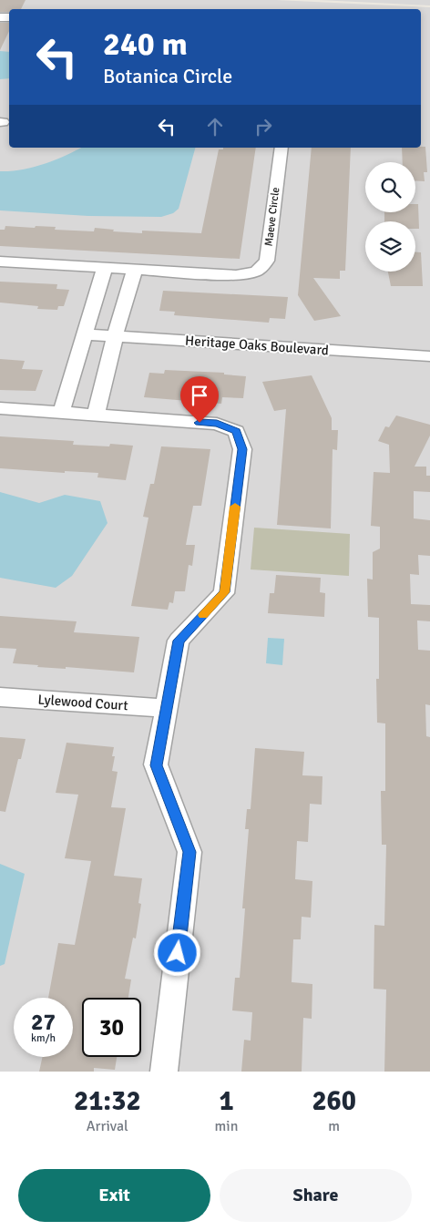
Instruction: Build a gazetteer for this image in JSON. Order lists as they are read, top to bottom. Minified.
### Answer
{"streets":{"street":["Maeve Circle","Heritage Oaks Boulevard","Lylewood Court"]},"page":{"turn":["240 m","Botanica Circle"],"speed":"27 km/h","limit":"30","eta":["21:32","Arrival","1","min","260","m"],"buttons":["Exit","Share"]}}
